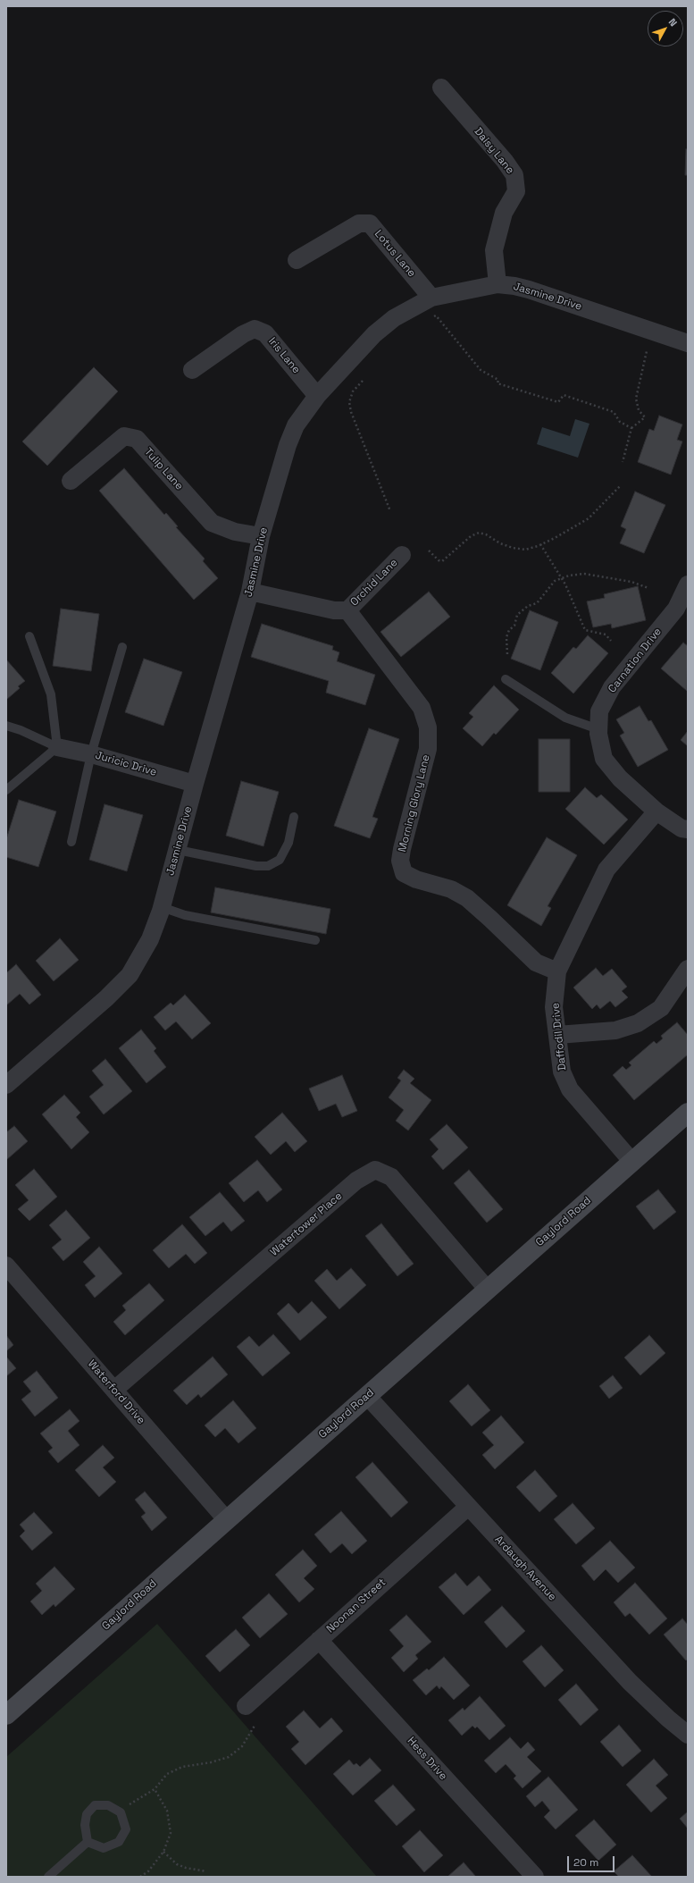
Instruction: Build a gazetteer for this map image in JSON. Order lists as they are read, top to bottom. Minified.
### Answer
{"streets":{"street":["Daisy Lane","Lotus Lane","Jasmine Drive","Iris Lane","Tulip Lane","Orchid Lane","Carnation Drive","Juricic Drive","Morning Glory Lane","Daffodil Drive","Gaylord Road","Watertower Place","Waterford Drive","Ardaugh Avenue","Noonan Street","Hess Drive"]},"crossings":[["Daisy Lane","Jasmine Drive"],["Lotus Lane","Jasmine Drive"],["Jasmine Drive","Iris Lane"],["Jasmine Drive","Tulip Lane"],["Jasmine Drive","Juricic Drive"],["Orchid Lane","Morning Glory Lane"],["Carnation Drive","Daffodil Drive"],["Morning Glory Lane","Daffodil Drive"],["Daffodil Drive","Gaylord Road"],["Gaylord Road","Watertower Place"],["Gaylord Road","Waterford Drive"],["Gaylord Road","Ardaugh Avenue"],["Watertower Place","Waterford Drive"],["Ardaugh Avenue","Noonan Street"],["Noonan Street","Hess Drive"]],"scale_bar":"20 m","north":"top right"}
